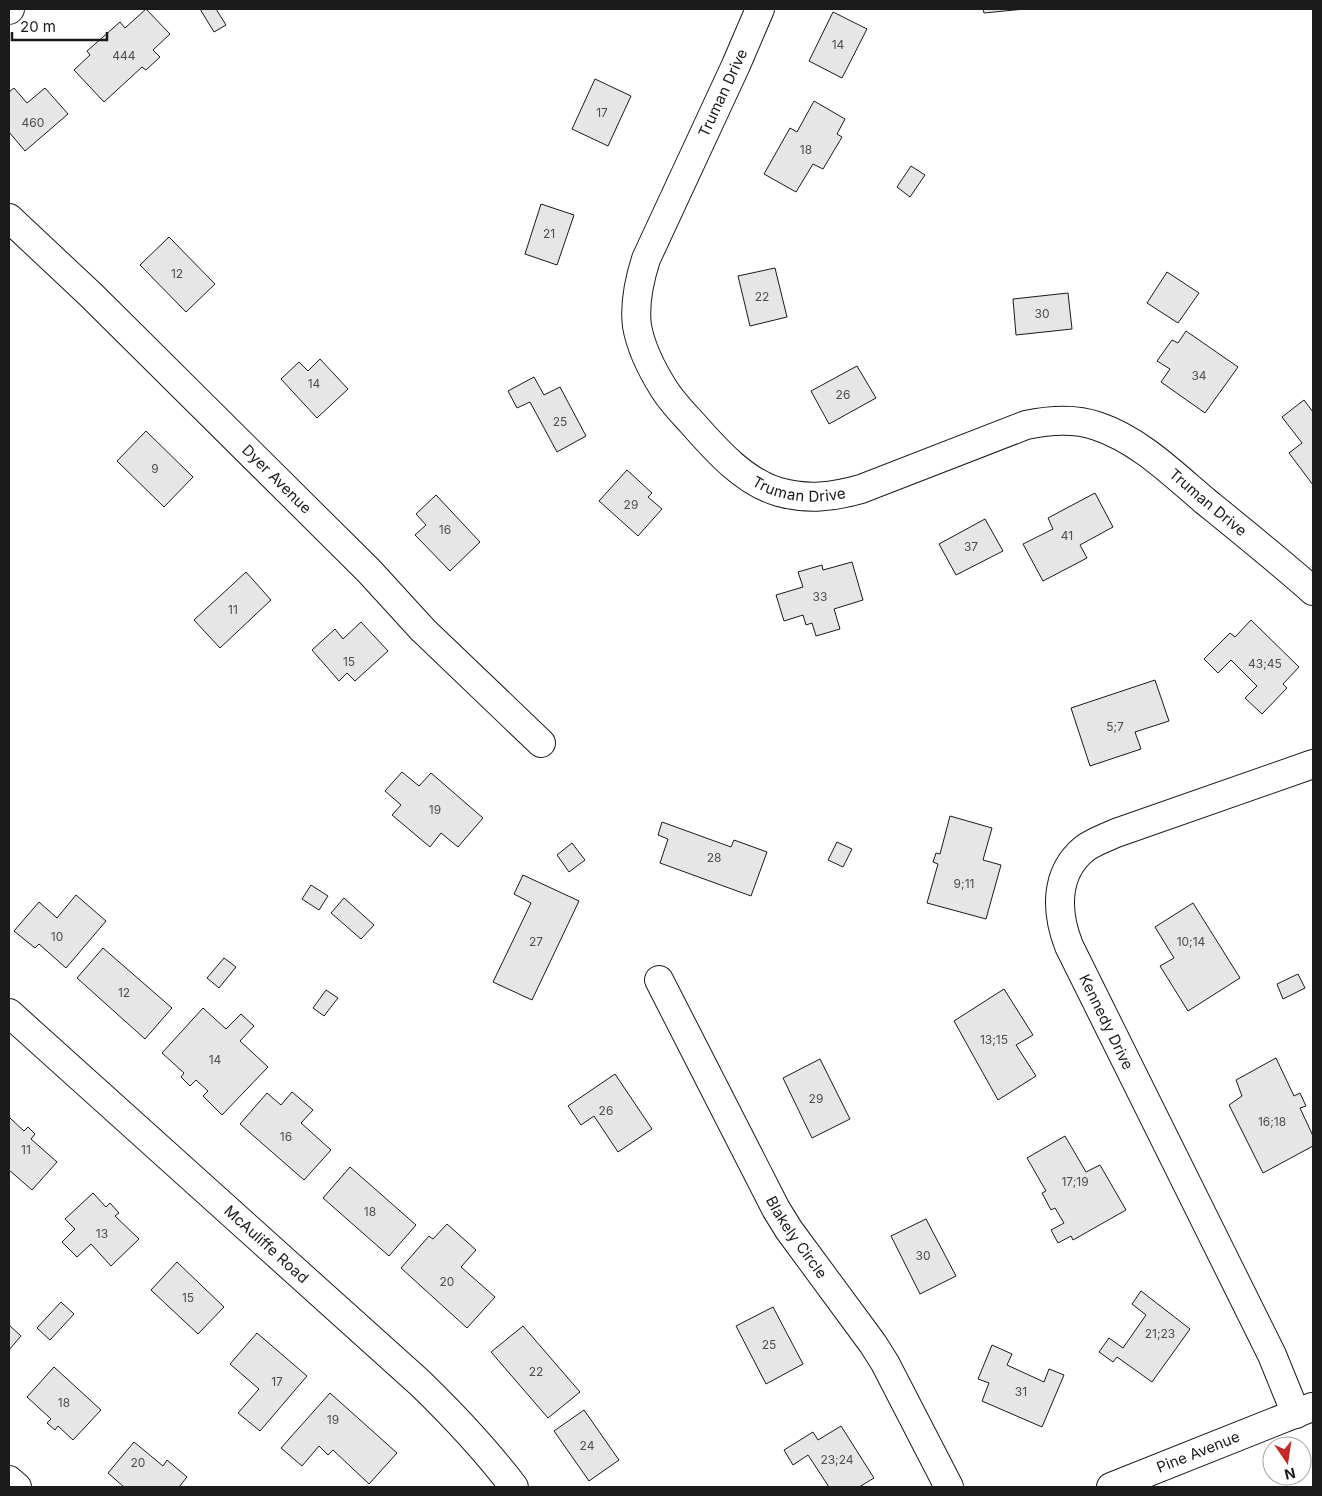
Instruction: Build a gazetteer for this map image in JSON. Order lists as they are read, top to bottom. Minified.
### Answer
{"streets":{"street":["Truman Drive","Dyer Avenue","Kennedy Drive","Blakely Circle","McAuliffe Road","Pine Avenue"]},"crossings":[["Kennedy Drive","Pine Avenue"]],"house_numbers":["14","444","17","460","18","21","12","22","30","34","14","26","25","9","29","16","41","37","33","11","15","43;45","5;7","19","28","9;11","10","27","10;14","12","13;15","14","29","26","16;18","16","11","17;19","18","13","30","20","15","21;23","25","22","17","31","18","19","24","23;24","20"],"scale_bar":"20 m","north":"bottom"}
